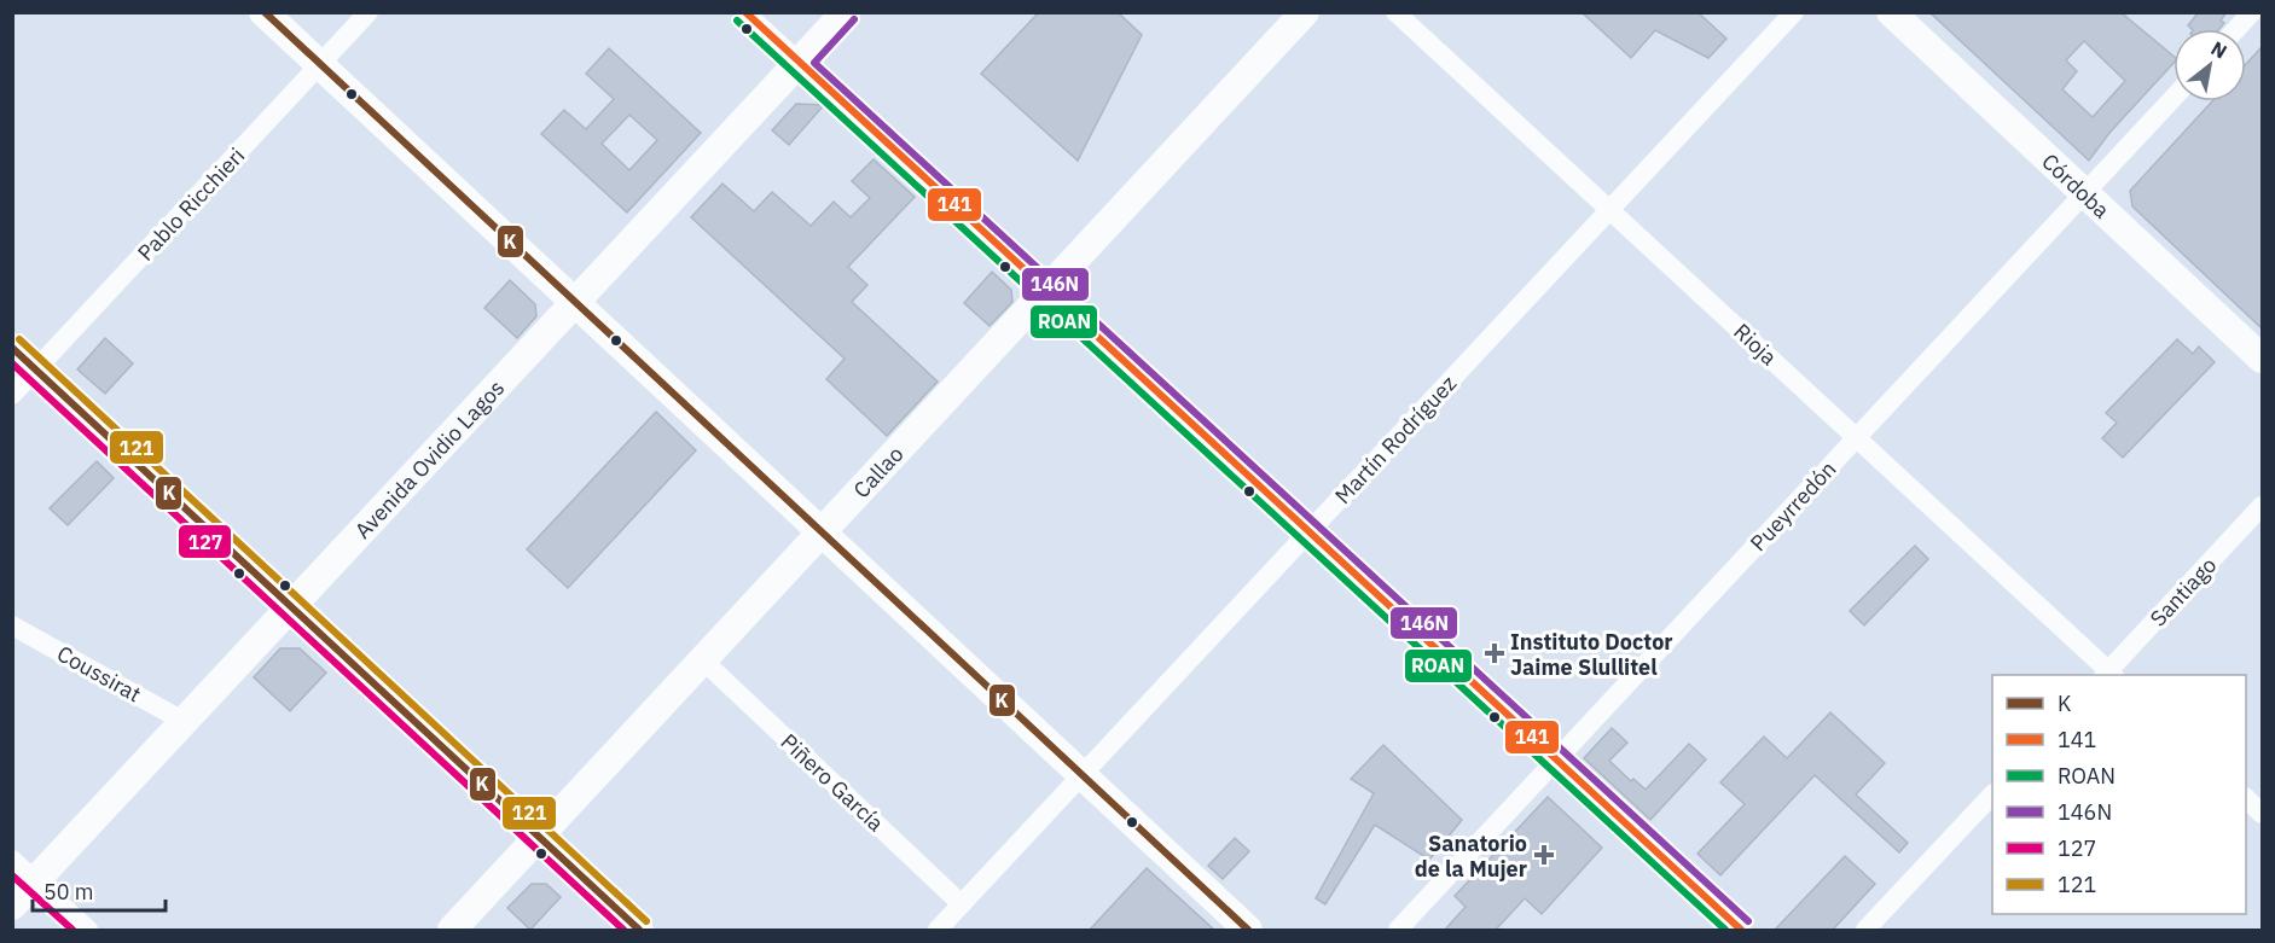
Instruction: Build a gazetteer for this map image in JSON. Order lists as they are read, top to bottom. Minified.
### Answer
{"streets":{"main road":["Córdoba","Avenida Ovidio Lagos","Callao"],"street":["Pablo Ricchieri","Rioja","Martín Rodríguez","Pueyrredón","Santiago","Coussirat","Piñero García"]},"crossings":[["Córdoba","Pueyrredón"],["Rioja","Martín Rodríguez"],["Rioja","Pueyrredón"],["Rioja","Santiago"],["Martín Rodríguez","Piñero García"],["Avenida Ovidio Lagos","Coussirat"],["Callao","Piñero García"]],"places":{"health":["Instituto Doctor Jaime Slullitel","Sanatorio de la Mujer"]},"lines":["transit line K","transit line 141","transit line 146N","transit line ROAN","transit line 121","transit line 127"],"legend":["K","141","ROAN","146N","127","121"],"scale_bar":"50 m","north":"top right"}
